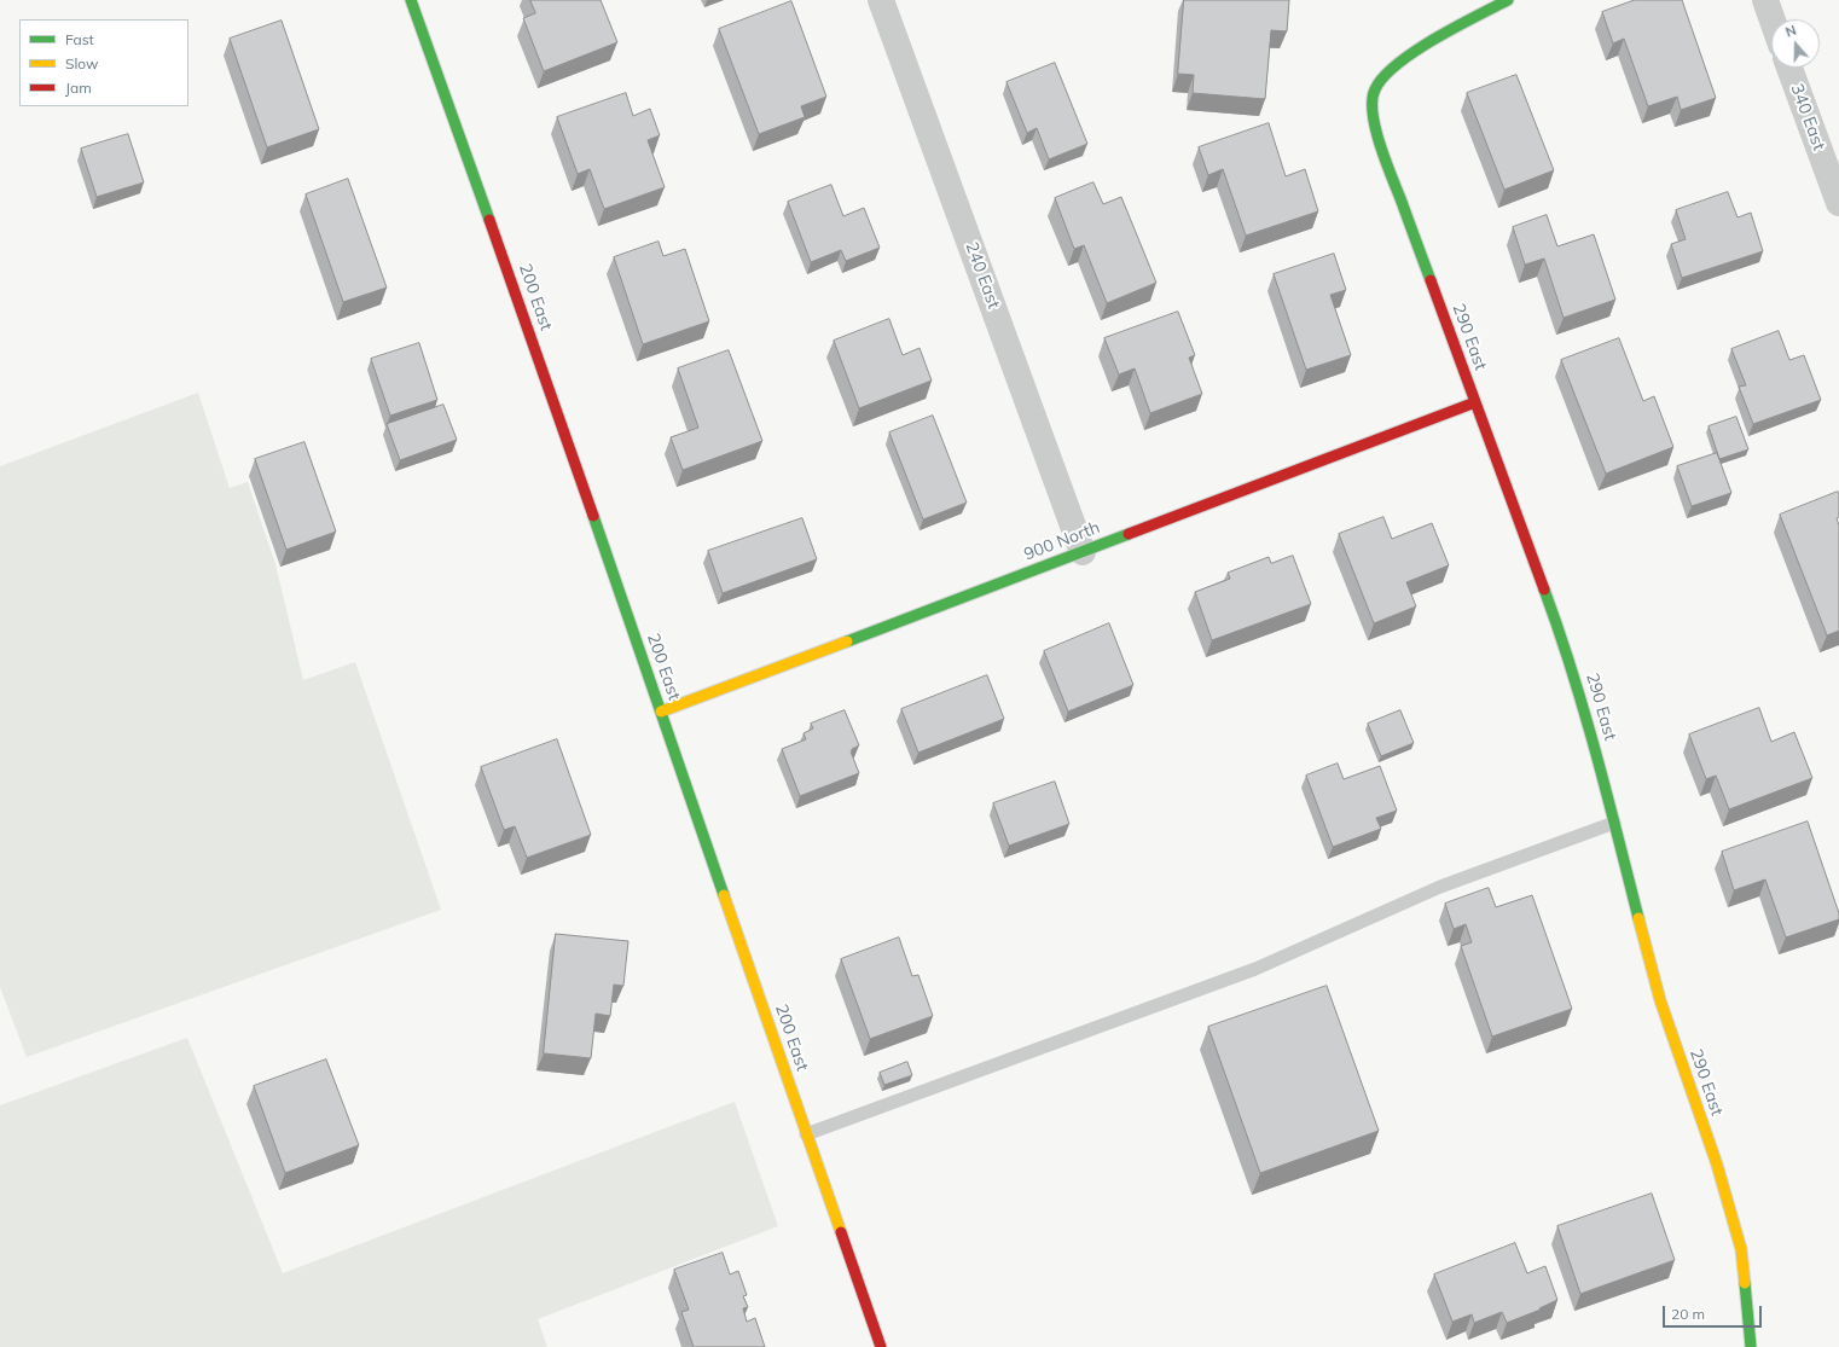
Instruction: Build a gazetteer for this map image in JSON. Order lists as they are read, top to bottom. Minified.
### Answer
{"streets":{"street":["340 East","240 East","200 East","290 East","900 North"]},"crossings":[["240 East","900 North"],["200 East","900 North"],["290 East","900 North"]],"legend":["Fast","Slow","Jam"],"scale_bar":"20 m","north":"top"}
